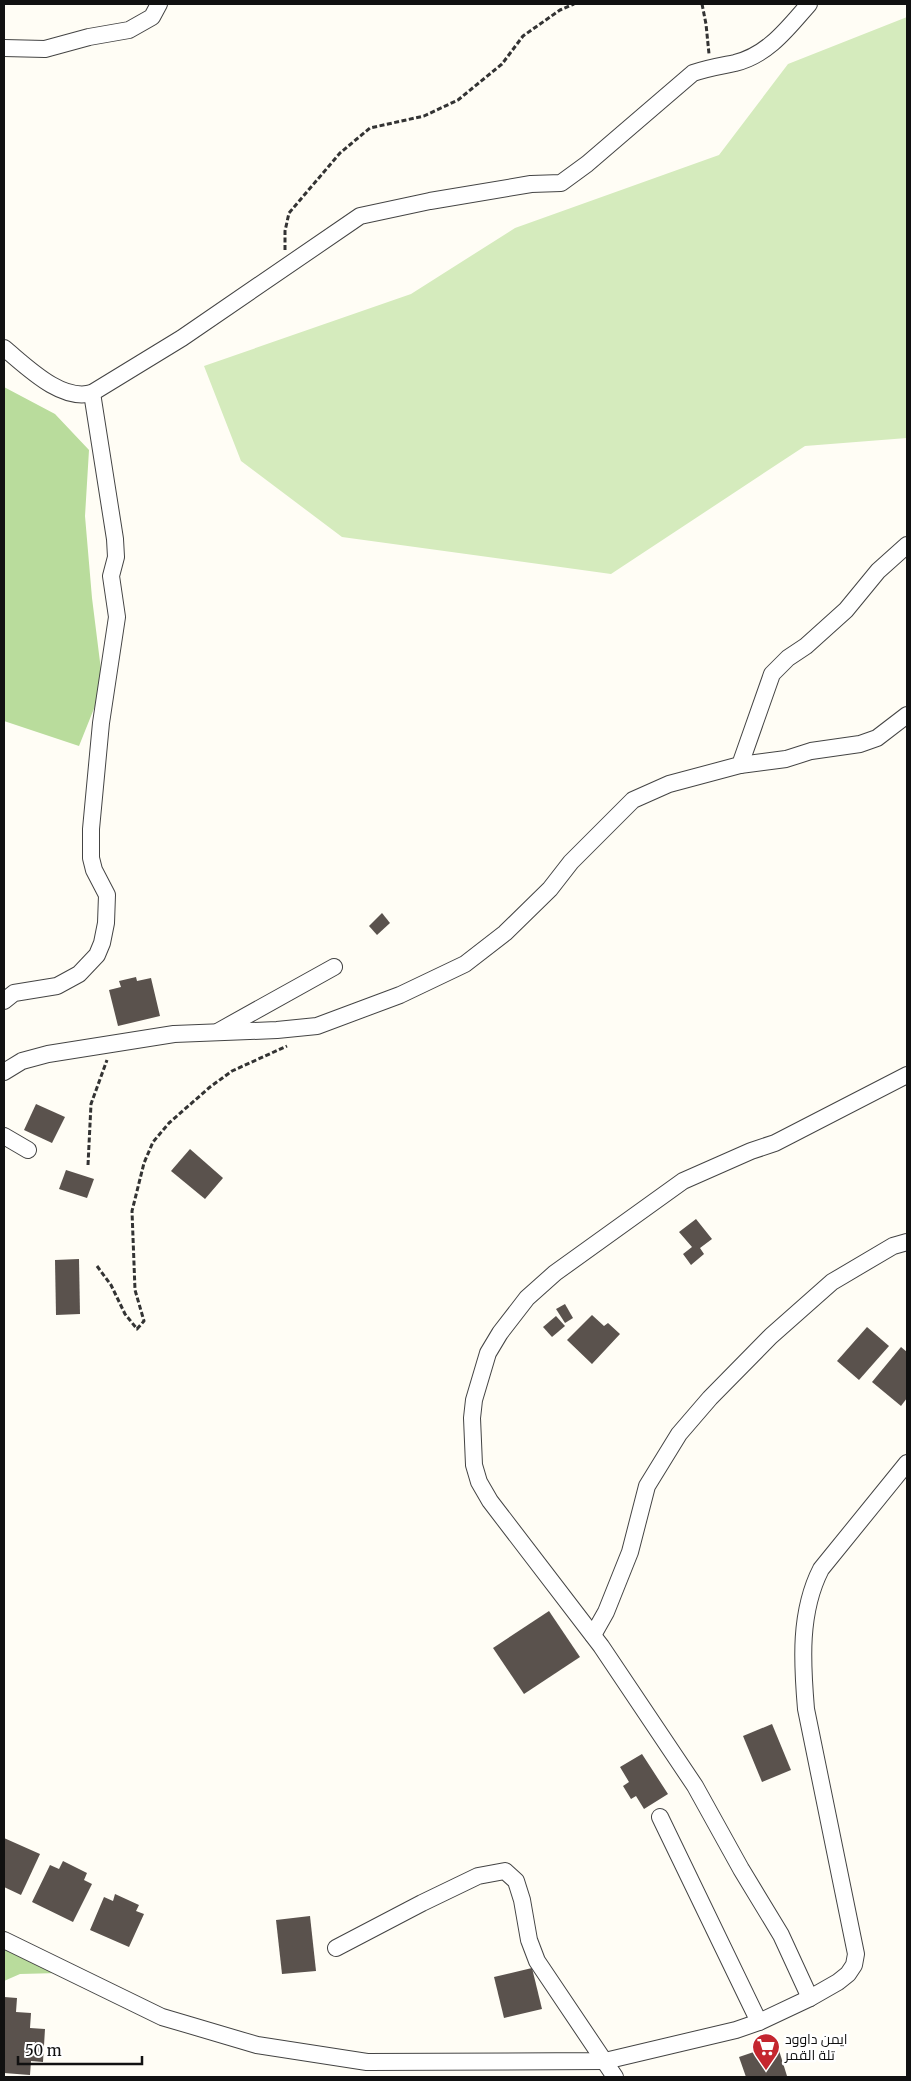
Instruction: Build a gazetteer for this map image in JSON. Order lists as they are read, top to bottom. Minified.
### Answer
{"places":{"supermarket":["ايمن داوود تلة القمر"]},"scale_bar":"50 m"}
